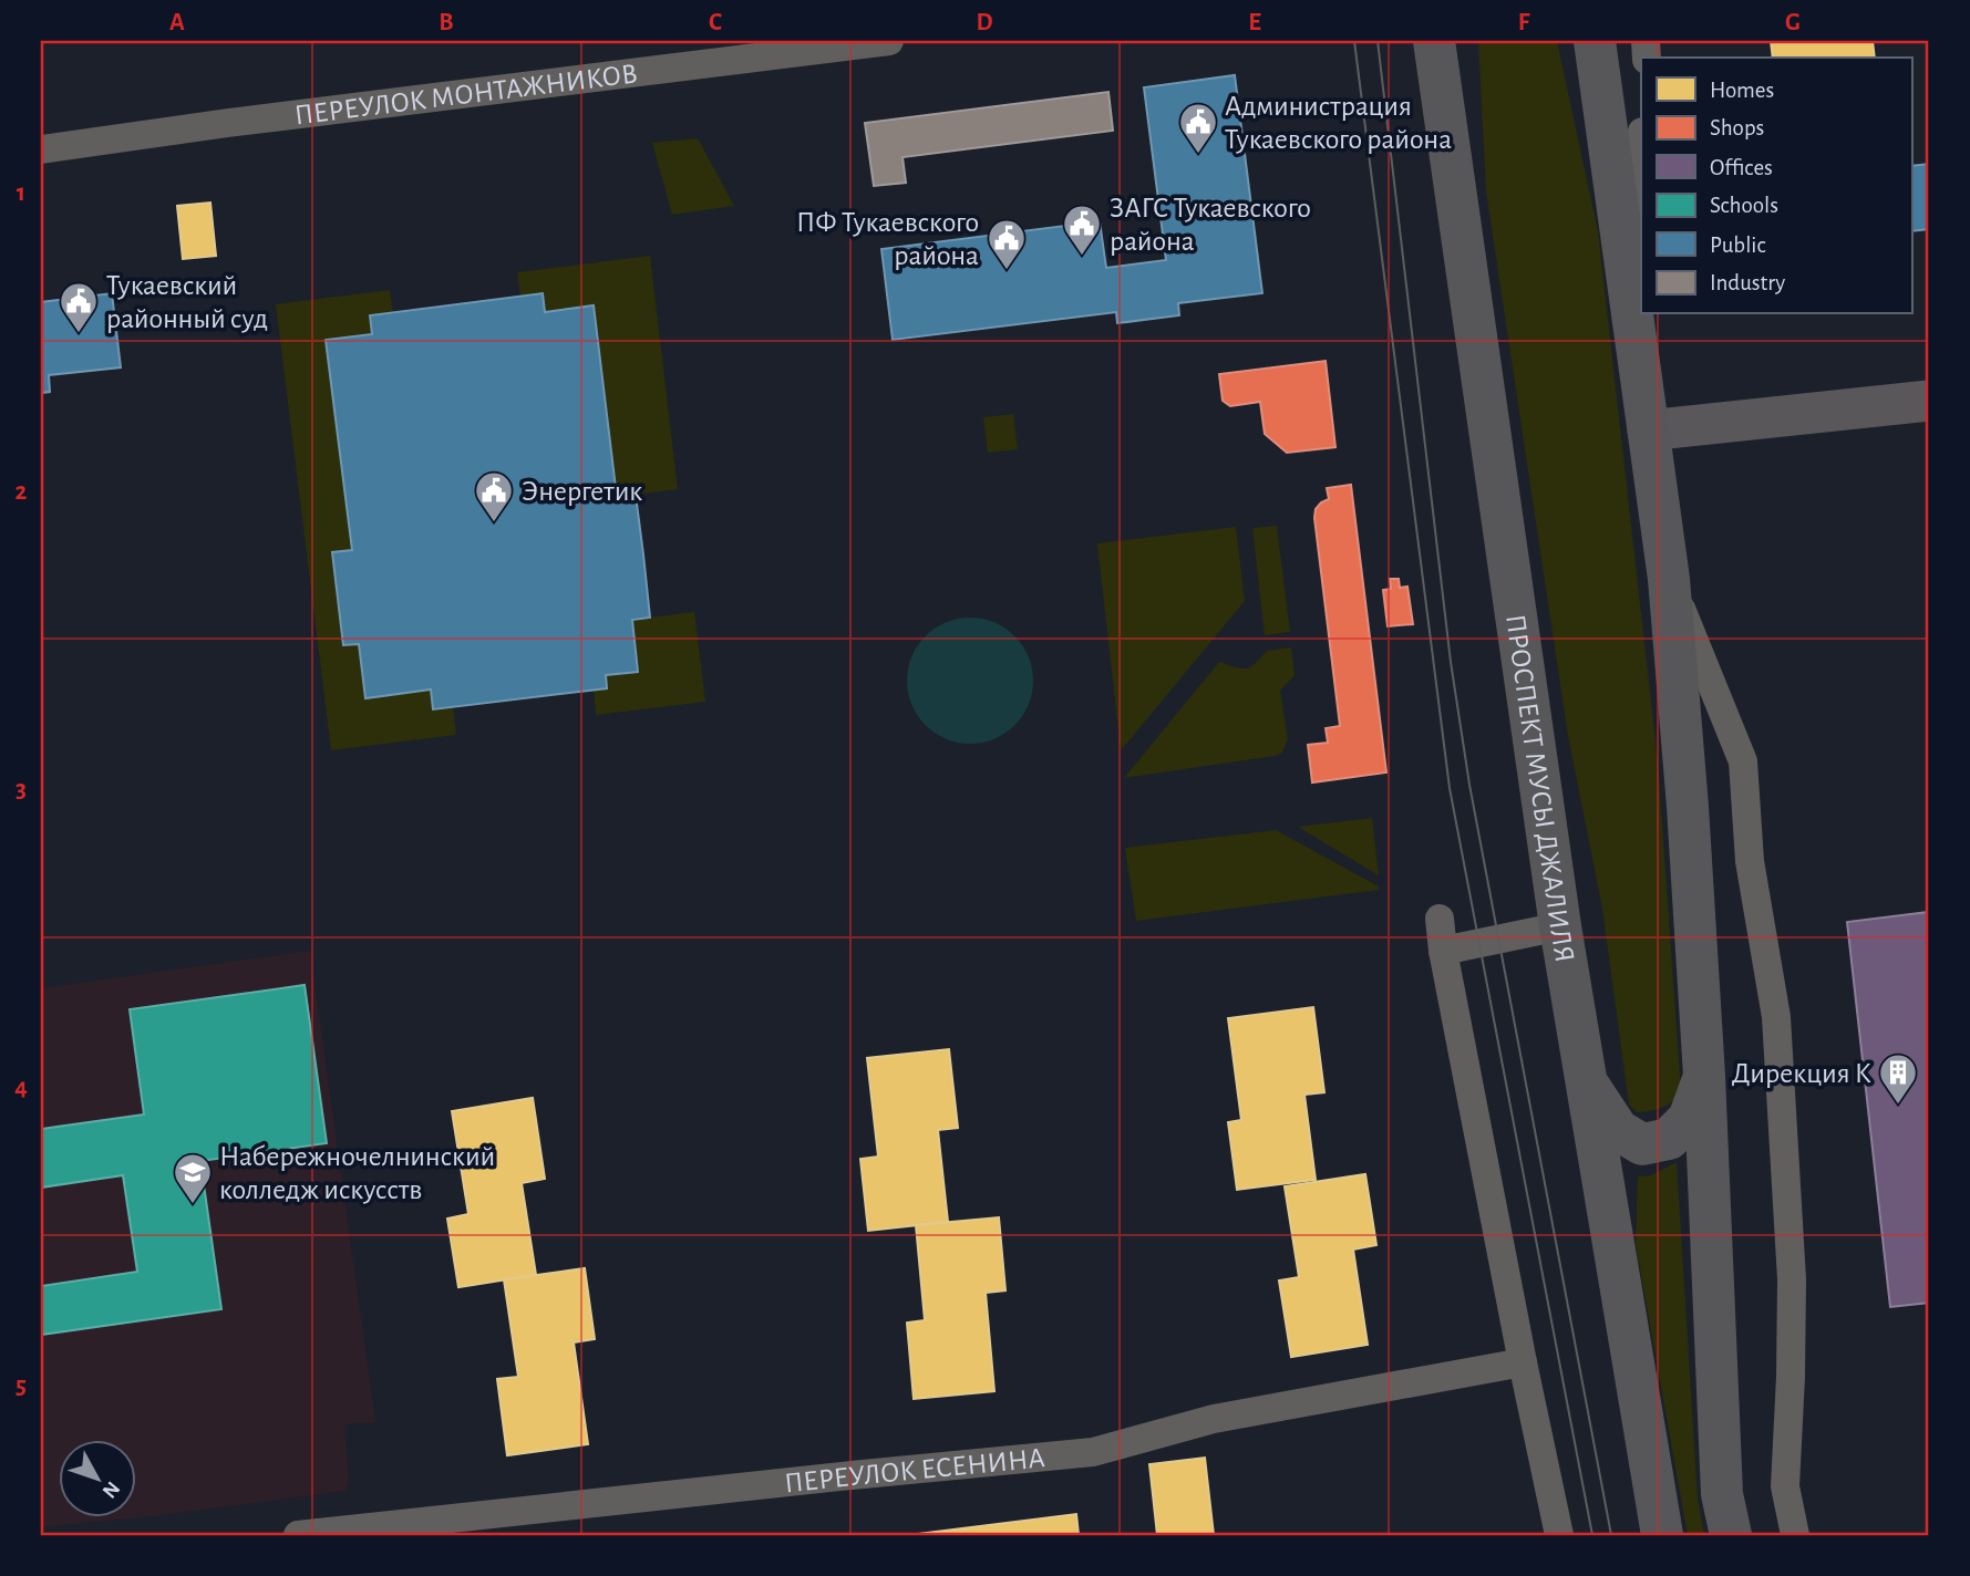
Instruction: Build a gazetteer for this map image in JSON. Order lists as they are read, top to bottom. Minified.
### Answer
{"streets":{"main road":["ПРОСПЕКТ МУСЫ ДЖАЛИЛЯ"],"street":["ПЕРЕУЛОК МОНТАЖНИКОВ","ПЕРЕУЛОК ЕСЕНИНА"]},"places":{"public building":["Администрация Тукаевского района","ЗАГС Тукаевского района","ПФ Тукаевского района","Тукаевский районный суд","Энергетик"],"building":["Дирекция К"],"school or university":["Набережночелнинский колледж искусств"]},"legend":["Homes","Shops","Offices","Schools","Public","Industry"],"north":"bottom right","grid":{"columns":["A","B","C","D","E","F","G"],"rows":["1","2","3","4","5"]}}
